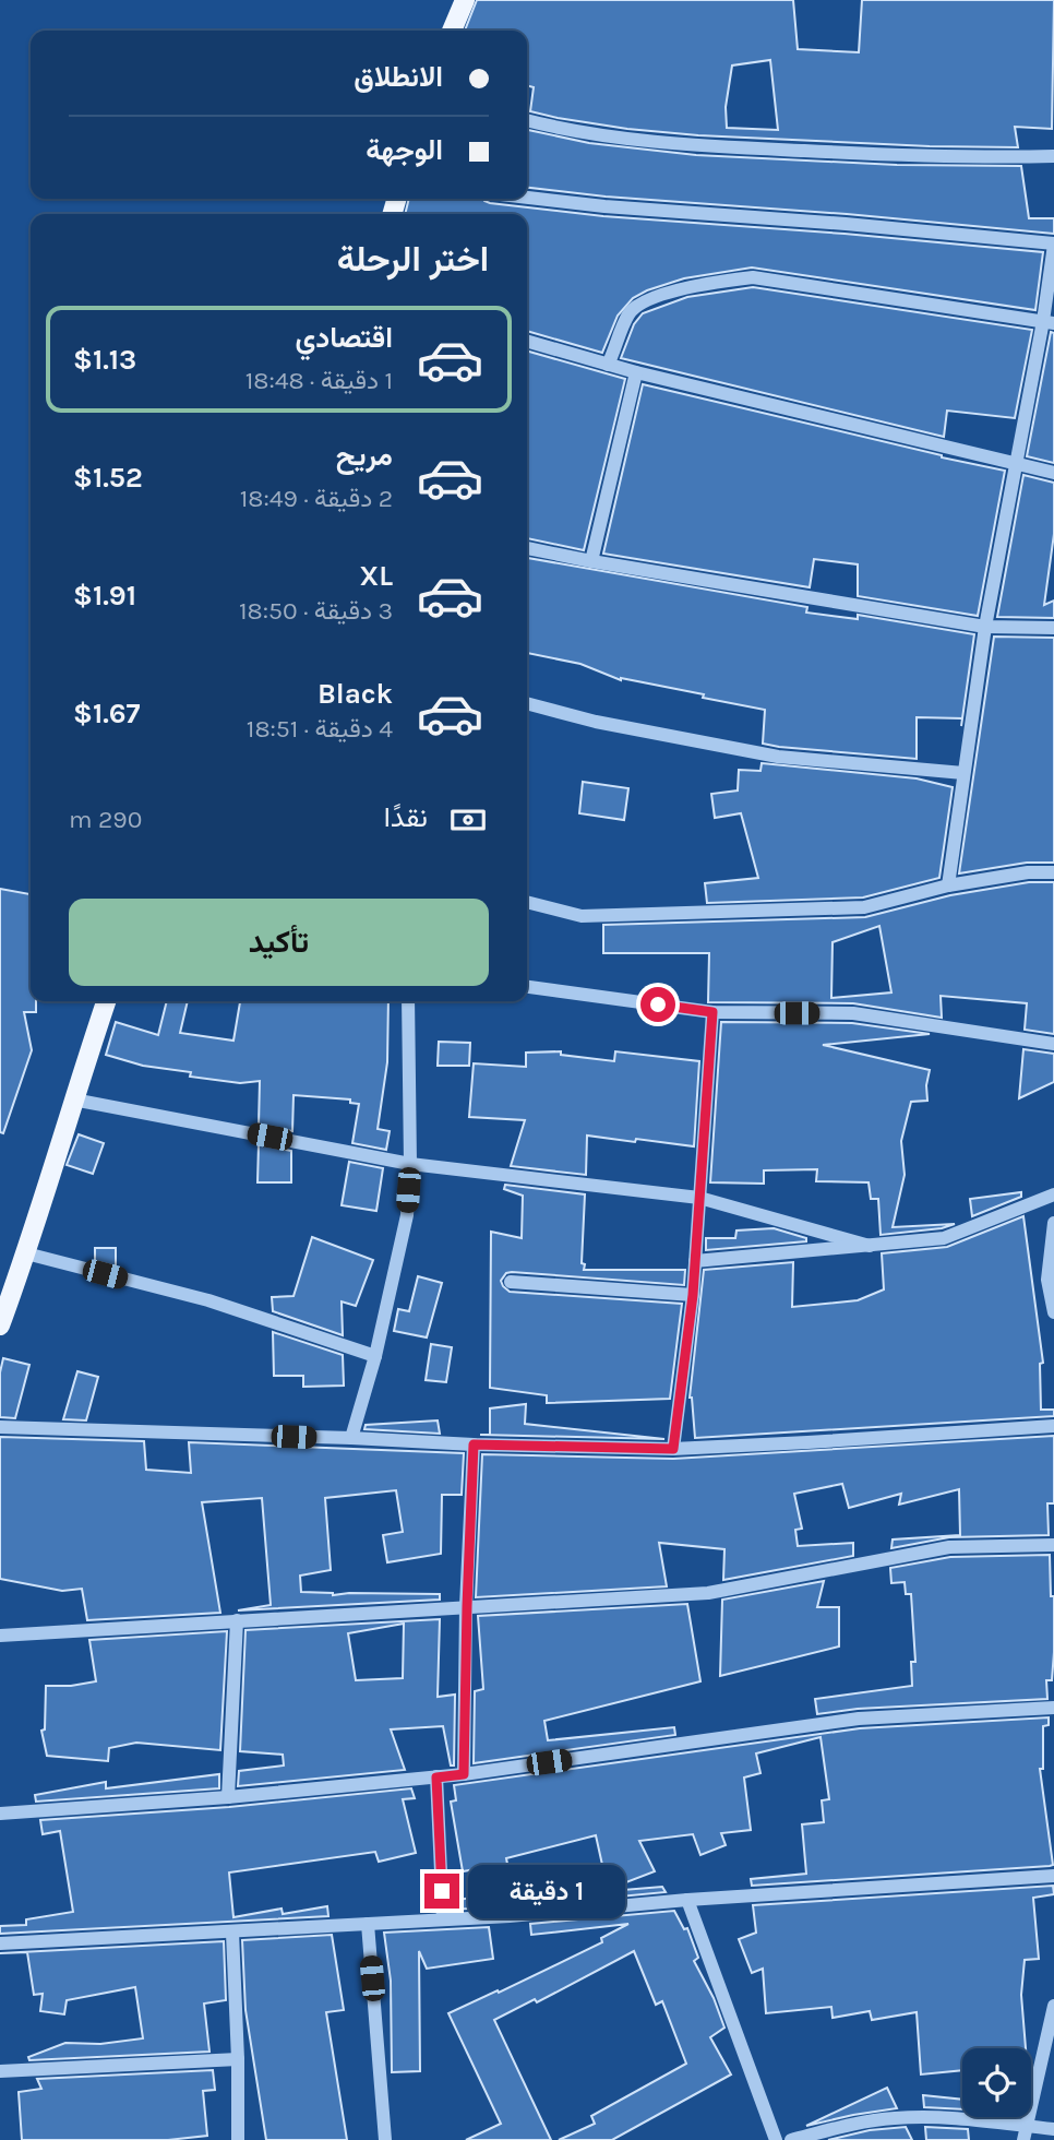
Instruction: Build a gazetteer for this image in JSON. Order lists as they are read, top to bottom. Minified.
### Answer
{"page":{"banner":["الانطلاق","الوجهة"],"heading":"اختر الرحلة","list":[{"name":"اقتصادي","note":"1 دقيقة · 18:48","value":"$1.13"},{"name":"مريح","note":"2 دقيقة · 18:49","value":"$1.52"},{"name":"XL","note":"3 دقيقة · 18:50","value":"$1.91"},{"name":"Black","note":"4 دقيقة · 18:51","value":"$1.67"}],"pay":["نقدًا","290 m"],"buttons":"تأكيد","bubble":"1 دقيقة"}}
